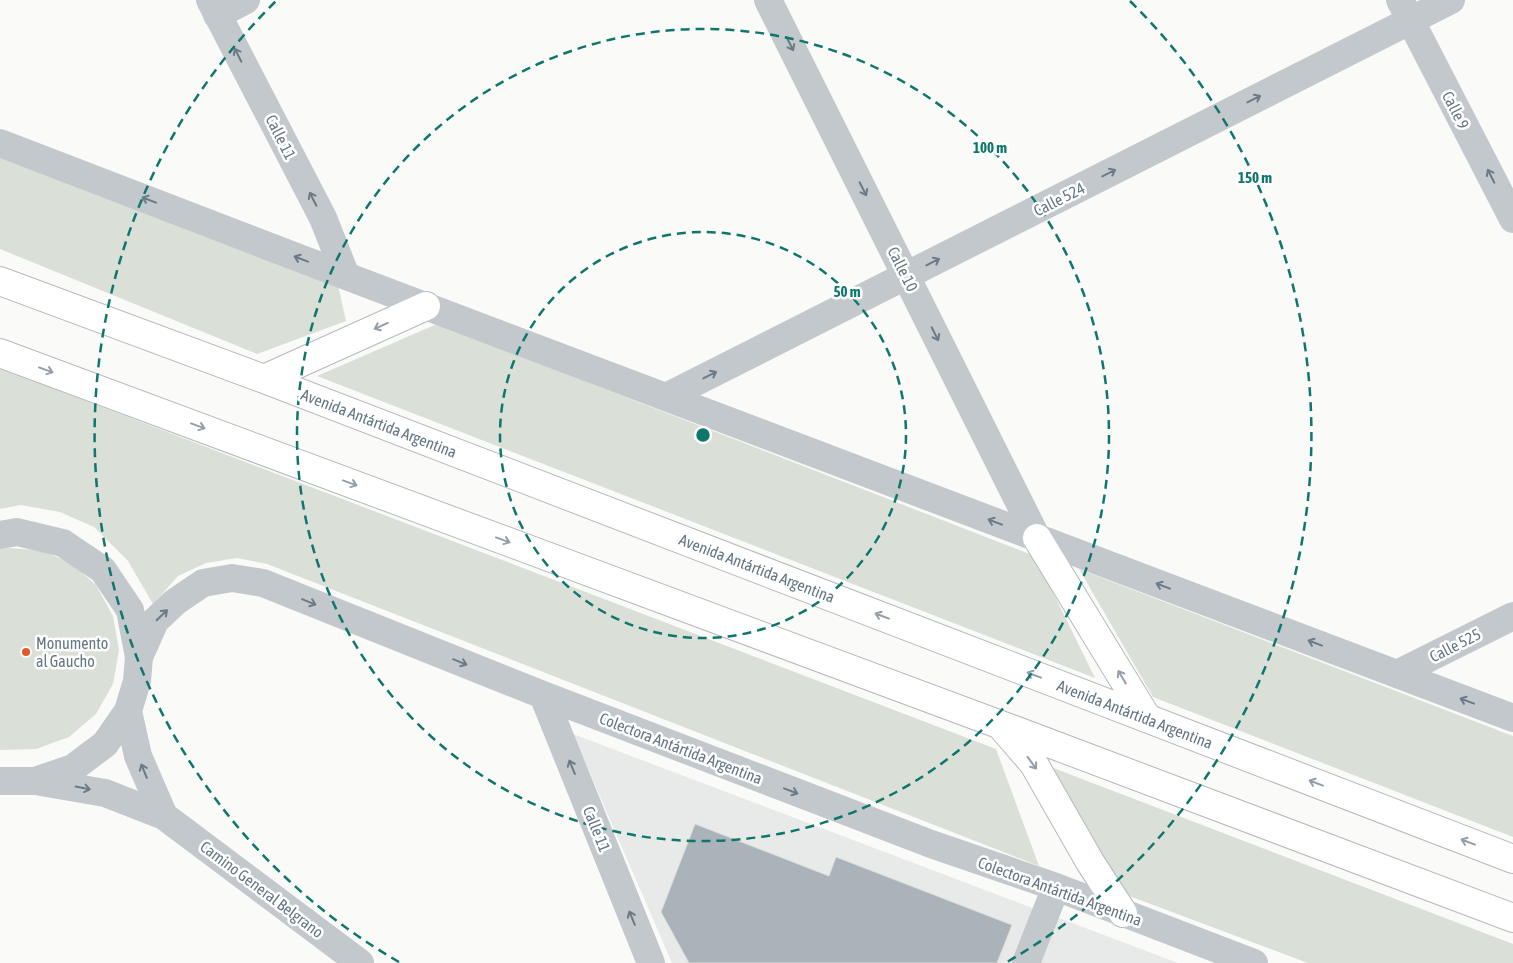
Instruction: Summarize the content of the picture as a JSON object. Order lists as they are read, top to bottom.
{
  "streets": {
    "main road": ["Avenida Antártida Argentina"],
    "street": [
      "Calle 9",
      "Calle 11",
      "Calle 524",
      "Calle 10",
      "Calle 525",
      "Colectora Antártida Argentina",
      "Camino General Belgrano"
    ]
  },
  "crossings": [
    ["Calle 9", "Calle 524"],
    ["Calle 11", "Colectora Antártida Argentina"],
    ["Calle 524", "Calle 10"]
  ],
  "one_way": [
    "Calle 9",
    "Calle 11",
    "Calle 524",
    "Calle 10",
    "Colectora Antártida Argentina"
  ],
  "places": ["Monumento al Gaucho"],
  "rings": ["100 m", "150 m", "50 m"]
}
